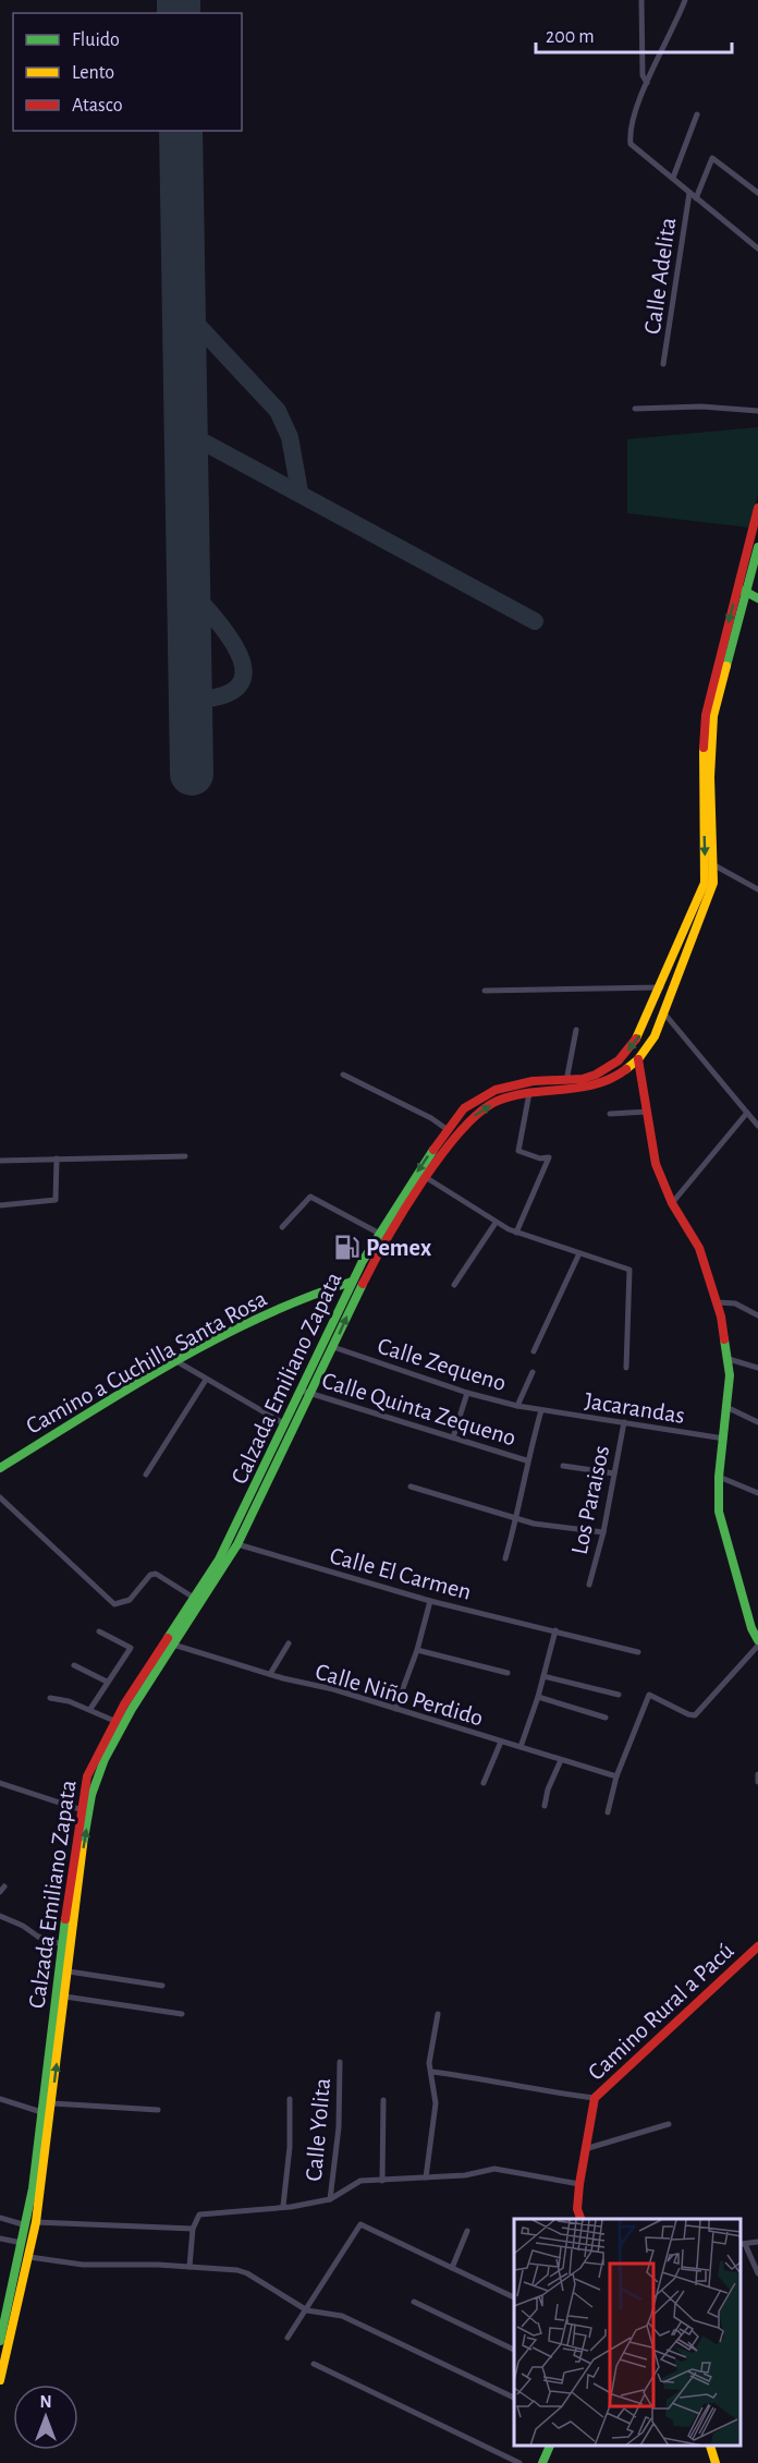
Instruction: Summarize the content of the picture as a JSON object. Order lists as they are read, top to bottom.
{
  "streets": {
    "main road": ["Camino a Cuchilla Santa Rosa", "Calzada Emiliano Zapata", "Camino Rural a Pacú"],
    "street": [
      "Calle Adelita",
      "Calle Zequeno",
      "Jacarandas",
      "Calle Quinta Zequeno",
      "Los Paraisos",
      "Calle El Carmen",
      "Calle Niño Perdido",
      "Calle Yolita"
    ]
  },
  "crossings": [
    ["Camino a Cuchilla Santa Rosa", "Calzada Emiliano Zapata"],
    ["Calle Zequeno", "Calzada Emiliano Zapata"],
    ["Calle Zequeno", "Jacarandas"],
    ["Calzada Emiliano Zapata", "Calle Quinta Zequeno"],
    ["Calzada Emiliano Zapata", "Calle El Carmen"],
    ["Calzada Emiliano Zapata", "Calle Niño Perdido"],
    ["Jacarandas", "Los Paraisos"]
  ],
  "places": {
    "fuel station": ["Pemex"]
  },
  "legend": ["Fluido", "Lento", "Atasco"],
  "scale_bar": "200 m",
  "north": "top"
}
